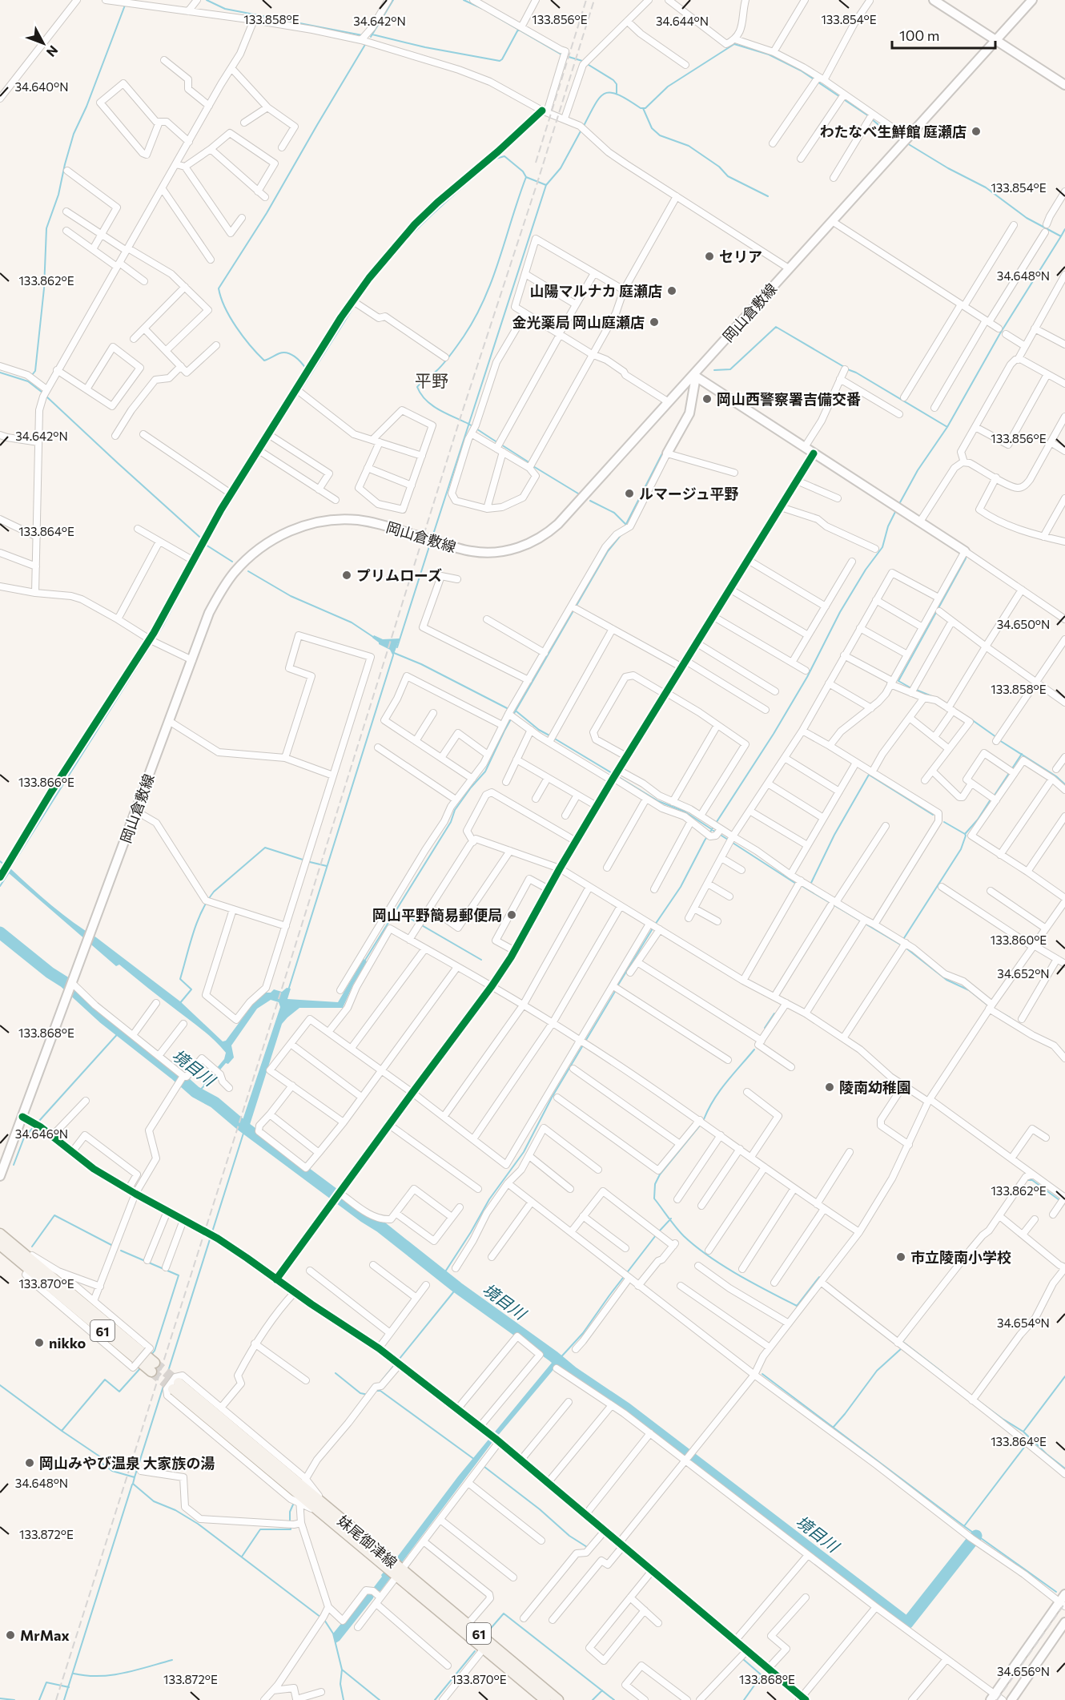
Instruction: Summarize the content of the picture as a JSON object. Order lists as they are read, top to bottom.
{
  "streets": {
    "main road": ["岡山倉敷線", "61", "妹尾御津線"]
  },
  "districts": ["平野"],
  "water": ["境目川"],
  "places": [
    "わたなべ生鮮館 庭瀬店",
    "セリア",
    "山陽マルナカ 庭瀬店",
    "金光薬局 岡山庭瀬店",
    "岡山西警察署吉備交番",
    "ルマージュ平野",
    "プリムローズ",
    "岡山平野簡易郵便局",
    "陵南幼稚園",
    "市立陵南小学校",
    "nikko",
    "岡山みやび温泉 大家族の湯",
    "MrMax"
  ],
  "scale_bar": "100 m",
  "north": "bottom right",
  "coordinates": [
    "133.858°E",
    "133.856°E",
    "133.854°E",
    "34.642°N",
    "34.644°N",
    "34.640°N",
    "34.648°N",
    "133.862°E",
    "133.864°E",
    "34.650°N",
    "133.866°E",
    "133.860°E",
    "34.652°N",
    "133.868°E",
    "34.646°N",
    "133.870°E",
    "34.654°N",
    "133.872°E",
    "34.656°N"
  ]
}
